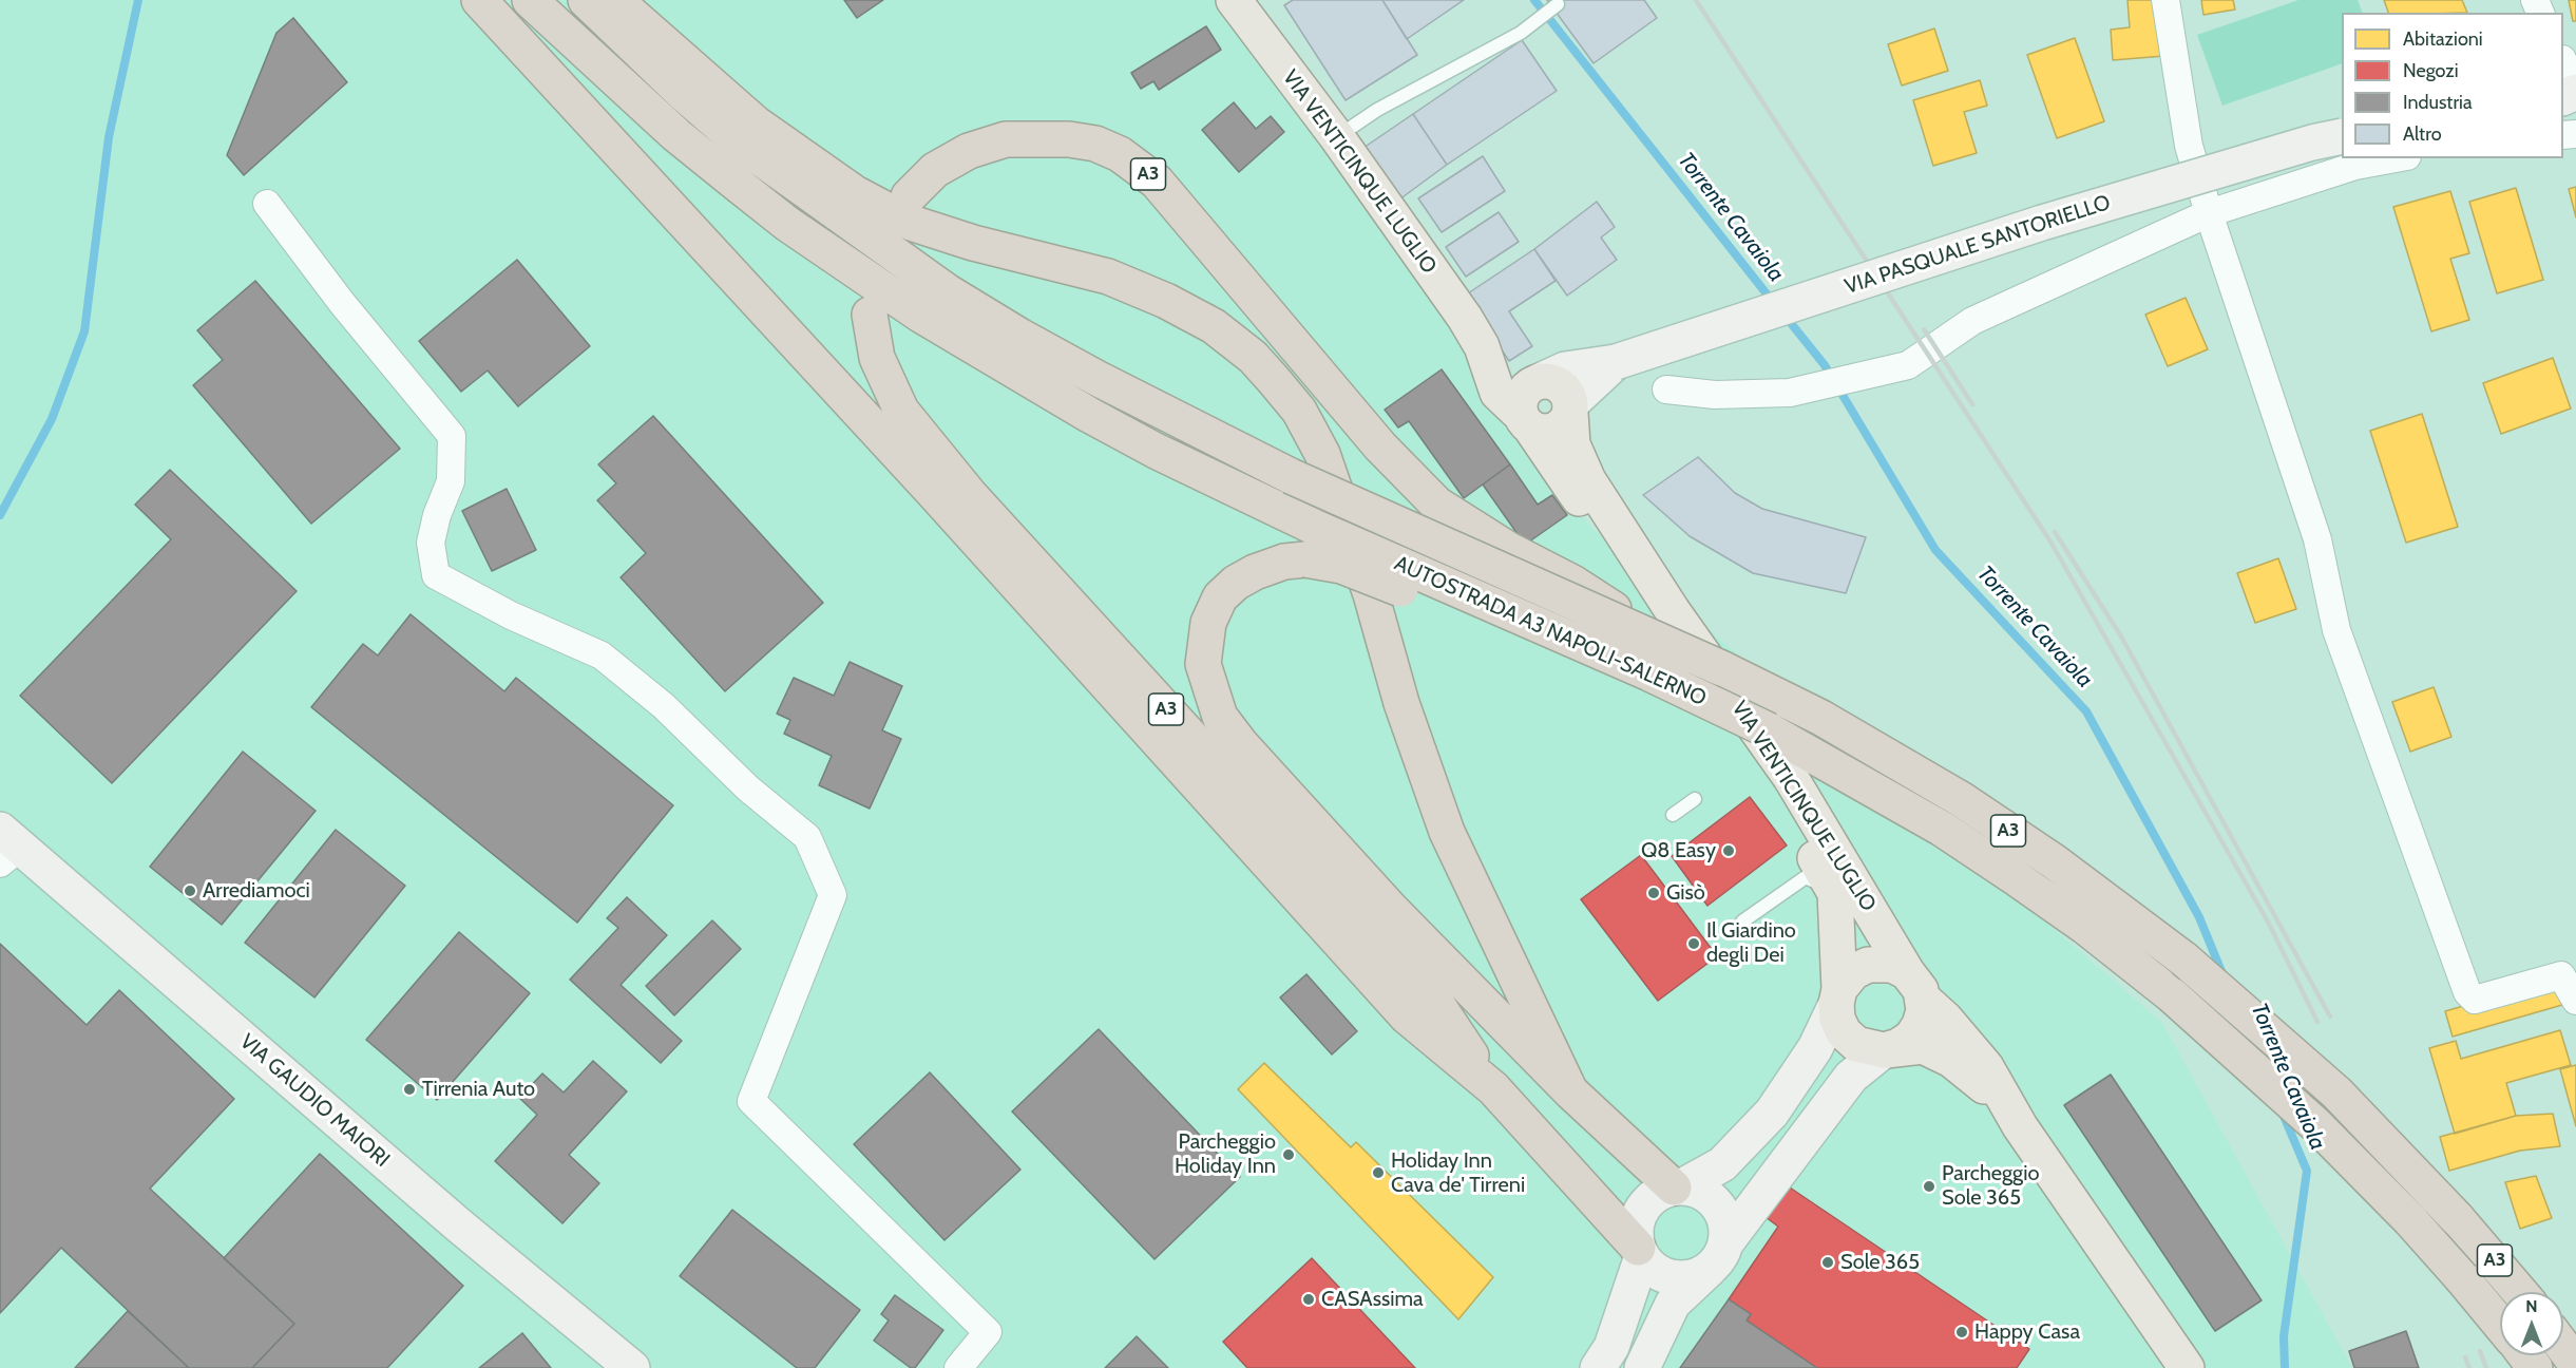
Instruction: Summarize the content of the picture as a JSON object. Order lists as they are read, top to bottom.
{
  "streets": {
    "highway": ["A3", "AUTOSTRADA A3 NAPOLI-SALERNO"],
    "main road": ["VIA VENTICINQUE LUGLIO"],
    "street": ["VIA PASQUALE SANTORIELLO", "VIA GAUDIO MAIORI"]
  },
  "crossings": [
    ["VIA VENTICINQUE LUGLIO", "VIA PASQUALE SANTORIELLO"],
    ["A3", "AUTOSTRADA A3 NAPOLI-SALERNO"]
  ],
  "water": ["Torrente Cavaiola"],
  "places": [
    "Q8 Easy",
    "Arrediamoci",
    "Gisò",
    "Il Giardino degli Dei",
    "Tirrenia Auto",
    "Parcheggio Holiday Inn",
    "Holiday Inn Cava de' Tirreni",
    "Parcheggio Sole 365",
    "Sole 365",
    "CASAssima",
    "Happy Casa"
  ],
  "legend": [
    "Abitazioni",
    "Negozi",
    "Industria",
    "Altro"
  ],
  "north": "top"
}
